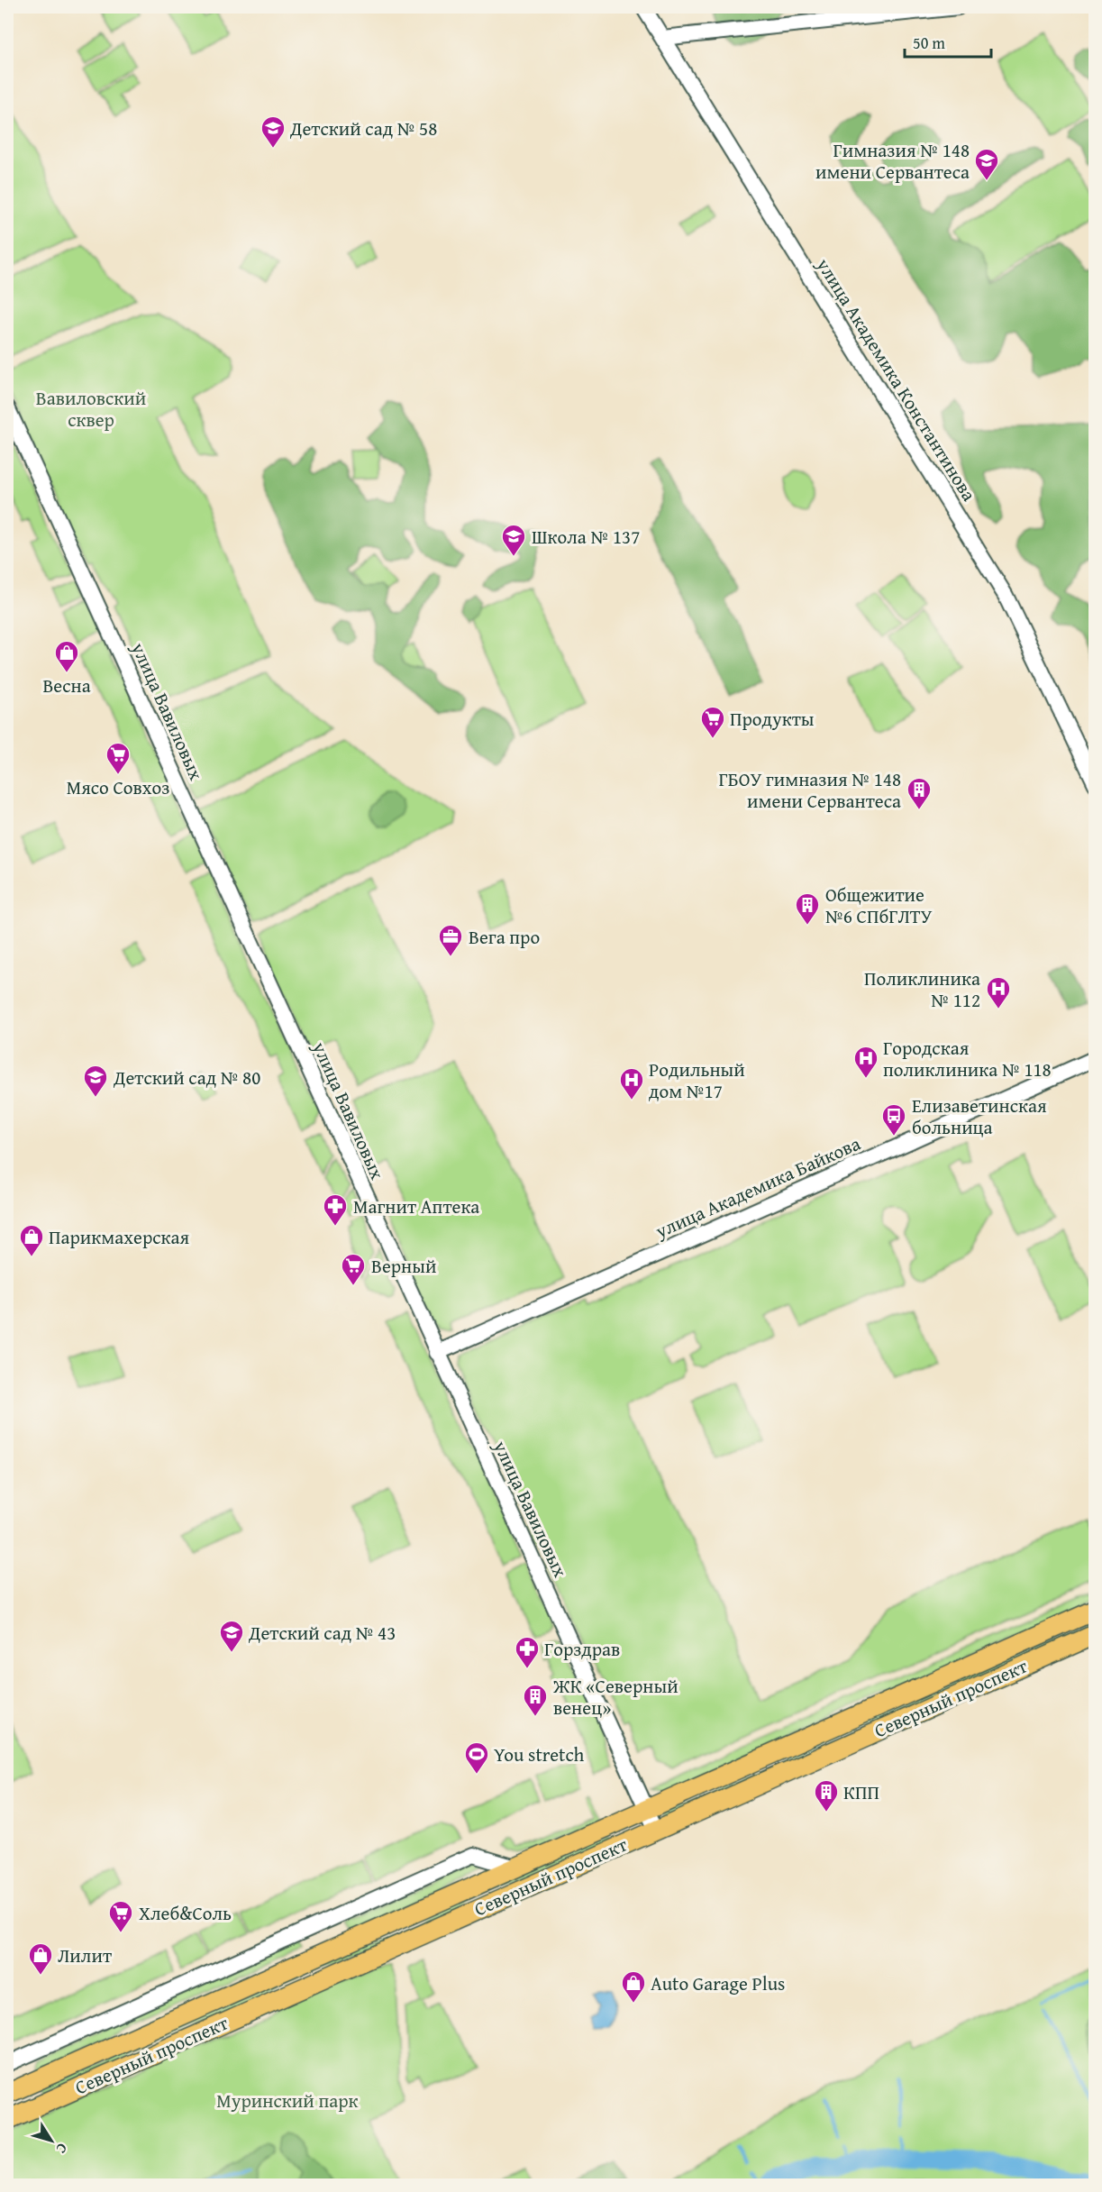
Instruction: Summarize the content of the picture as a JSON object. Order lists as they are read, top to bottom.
{
  "streets": {
    "main road": ["Северный проспект"],
    "street": ["улица Академика Константинова", "улица Вавиловых", "улица Академика Байкова"]
  },
  "crossings": [
    ["улица Вавиловых", "улица Академика Байкова"],
    ["улица Вавиловых", "Северный проспект"]
  ],
  "parks": ["Вавиловский сквер", "Муринский парк"],
  "places": {
    "school or university": [
      "Детский сад № 58",
      "Гимназия № 148 имени Сервантеса",
      "Школа № 137",
      "Детский сад № 80",
      "Детский сад № 43"
    ],
    "shop": [
      "Весна",
      "Парикмахерская",
      "Лилит",
      "Auto Garage Plus"
    ],
    "supermarket": [
      "Продукты",
      "Мясо Совхоз",
      "Верный",
      "Хлеб&Соль"
    ],
    "building": [
      "ГБОУ гимназия № 148 имени Сервантеса",
      "Общежитие №6 СПбГЛТУ",
      "ЖК «Северный венец»",
      "КПП"
    ],
    "office": ["Вега про"],
    "hospital": ["Поликлиника № 112", "Городская поликлиника № 118", "Родильный дом №17"],
    "bus stop": ["Елизаветинская больница"],
    "pharmacy": ["Магнит Аптека", "Горздрав"],
    "sports": ["You stretch"]
  },
  "scale_bar": "50 m",
  "north": "bottom right"
}
